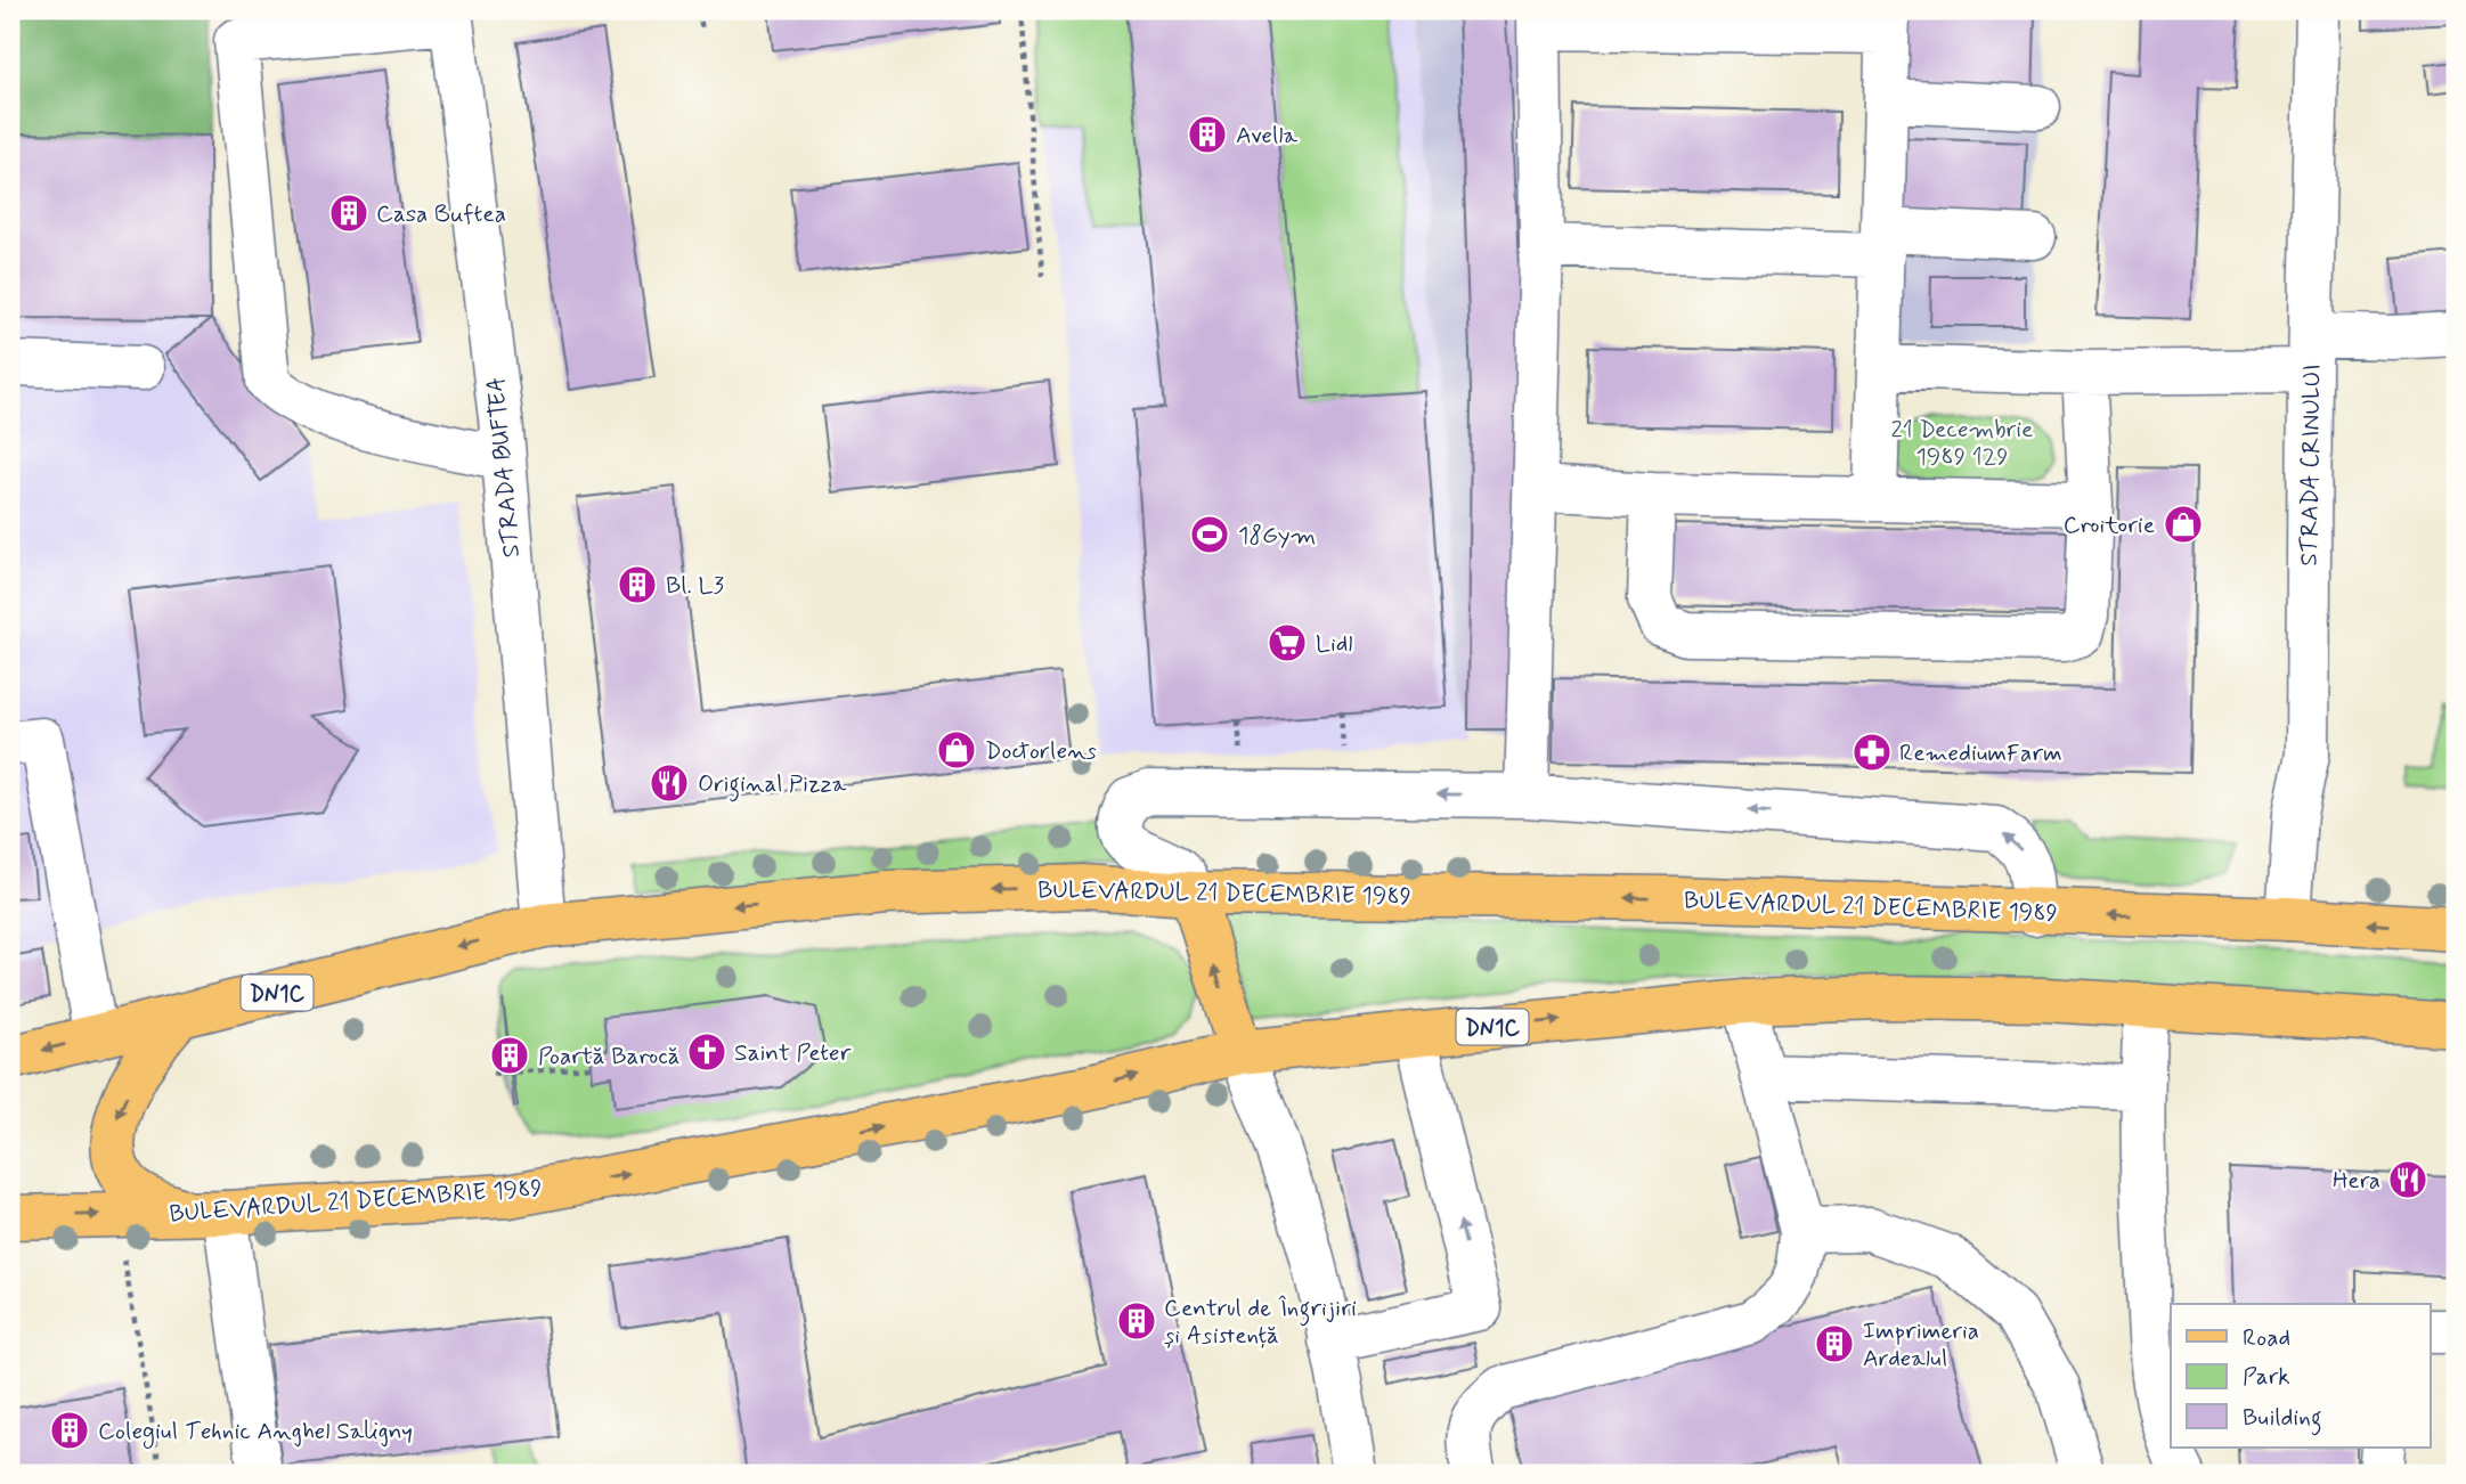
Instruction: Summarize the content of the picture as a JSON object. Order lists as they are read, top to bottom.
{
  "streets": {
    "main road": ["BULEVARDUL 21 DECEMBRIE 1989", "DN1C"],
    "street": ["STRADA CRINULUI", "STRADA BUFTEA"]
  },
  "crossings": [
    ["STRADA CRINULUI", "BULEVARDUL 21 DECEMBRIE 1989"],
    ["STRADA BUFTEA", "BULEVARDUL 21 DECEMBRIE 1989"]
  ],
  "parks": ["21 Decembrie 1989 129"],
  "places": {
    "building": [
      "Avella",
      "Casa Buftea",
      "Bl. L3",
      "Poartă Barocă",
      "Centrul de Îngrijiri și Asistență",
      "Imprimeria Ardealul",
      "Colegiul Tehnic Anghel Saligny"
    ],
    "shop": ["Croitorie", "Doctorlens"],
    "sports": ["18Gym"],
    "supermarket": ["Lidl"],
    "pharmacy": ["RemediumFarm"],
    "restaurant": ["Original Pizza", "Hera"],
    "church": ["Saint Peter"]
  },
  "legend": ["Road", "Park", "Building"]
}
